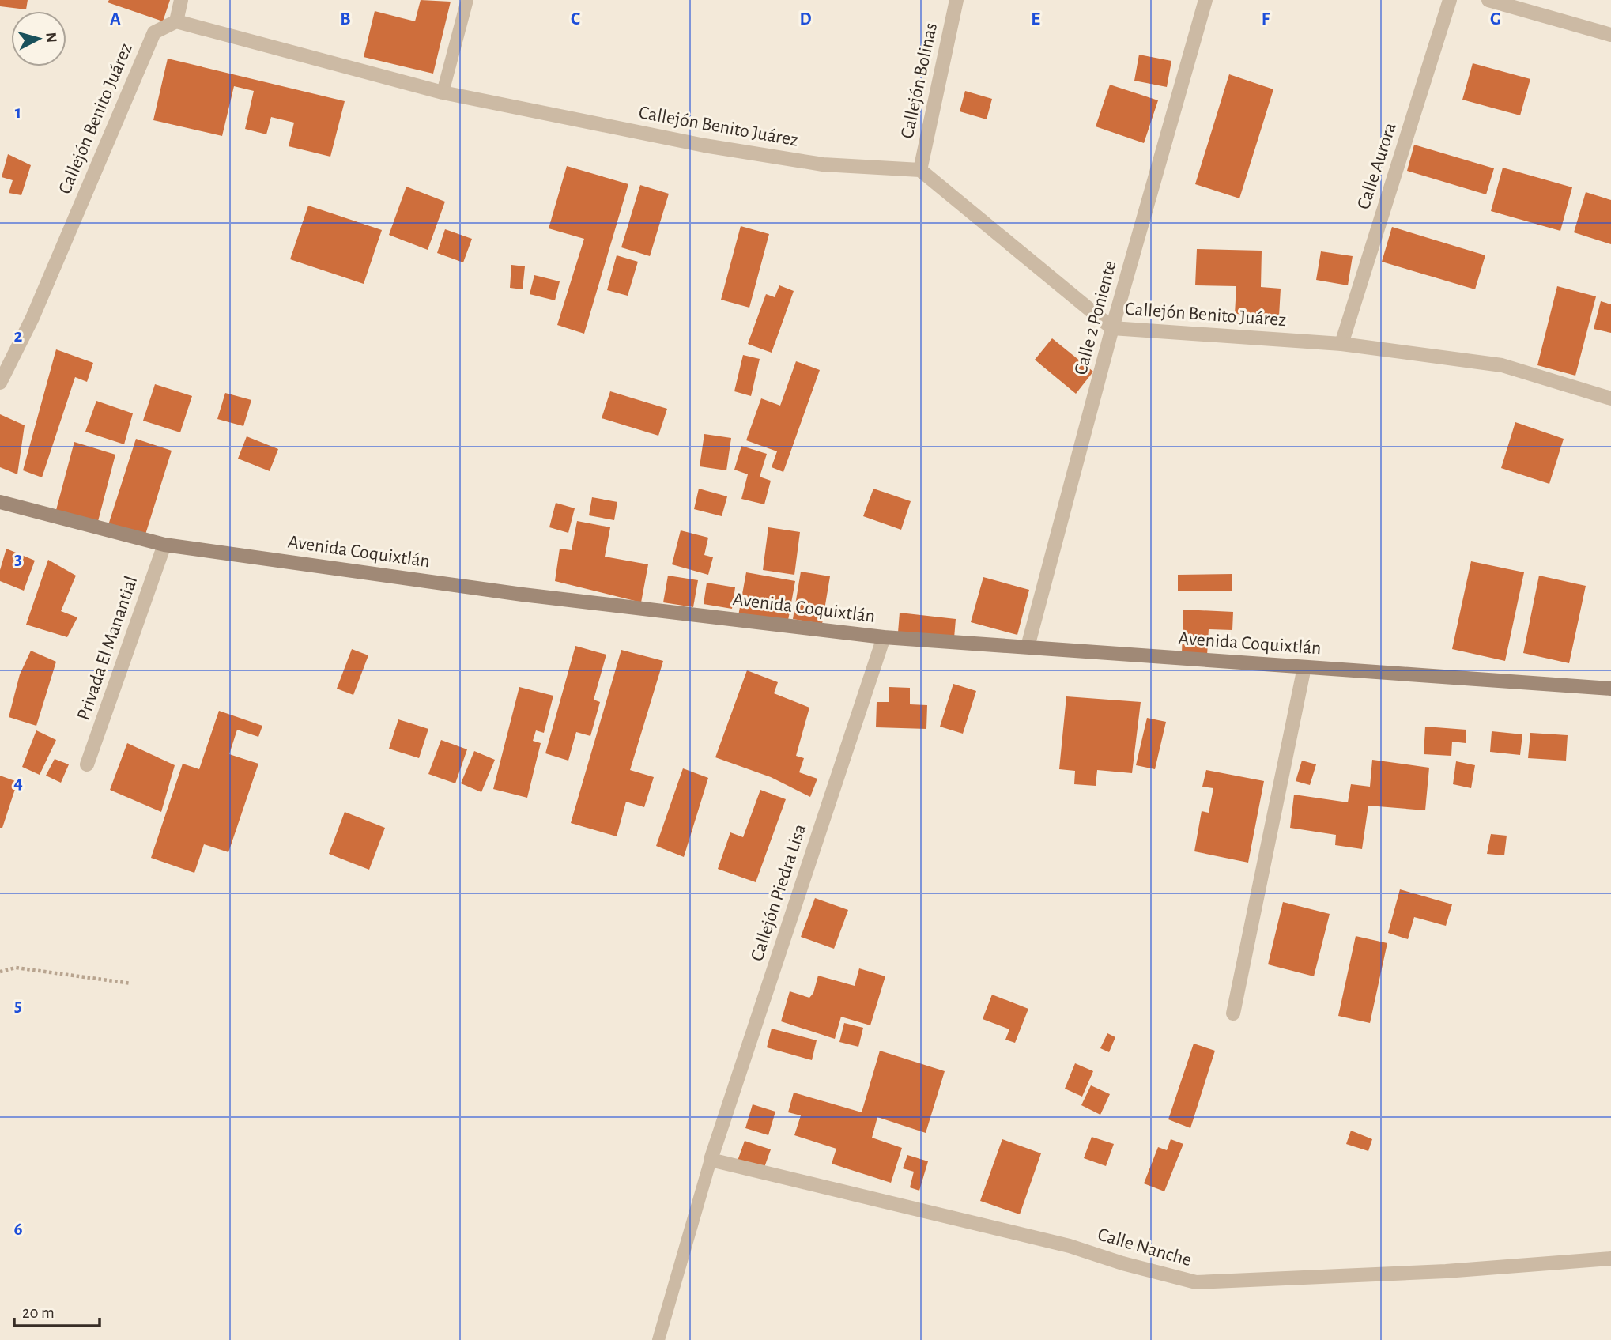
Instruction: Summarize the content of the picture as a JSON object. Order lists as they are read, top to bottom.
{
  "streets": {
    "street": [
      "Callejón Bolinas",
      "Callejón Benito Juárez",
      "Calle Aurora",
      "Calle 2 Poniente",
      "Avenida Coquixtlán",
      "Privada El Manantial",
      "Callejón Piedra Lisa",
      "Calle Nanche"
    ]
  },
  "crossings": [
    ["Callejón Bolinas", "Callejón Benito Juárez"],
    ["Callejón Benito Juárez", "Calle Aurora"],
    ["Callejón Benito Juárez", "Calle 2 Poniente"],
    ["Calle 2 Poniente", "Avenida Coquixtlán"],
    ["Avenida Coquixtlán", "Privada El Manantial"],
    ["Avenida Coquixtlán", "Callejón Piedra Lisa"],
    ["Callejón Piedra Lisa", "Calle Nanche"]
  ],
  "scale_bar": "20 m",
  "north": "right",
  "grid": {
    "columns": [
      "A",
      "B",
      "C",
      "D",
      "E",
      "F",
      "G"
    ],
    "rows": [
      "1",
      "2",
      "3",
      "4",
      "5",
      "6"
    ]
  }
}
